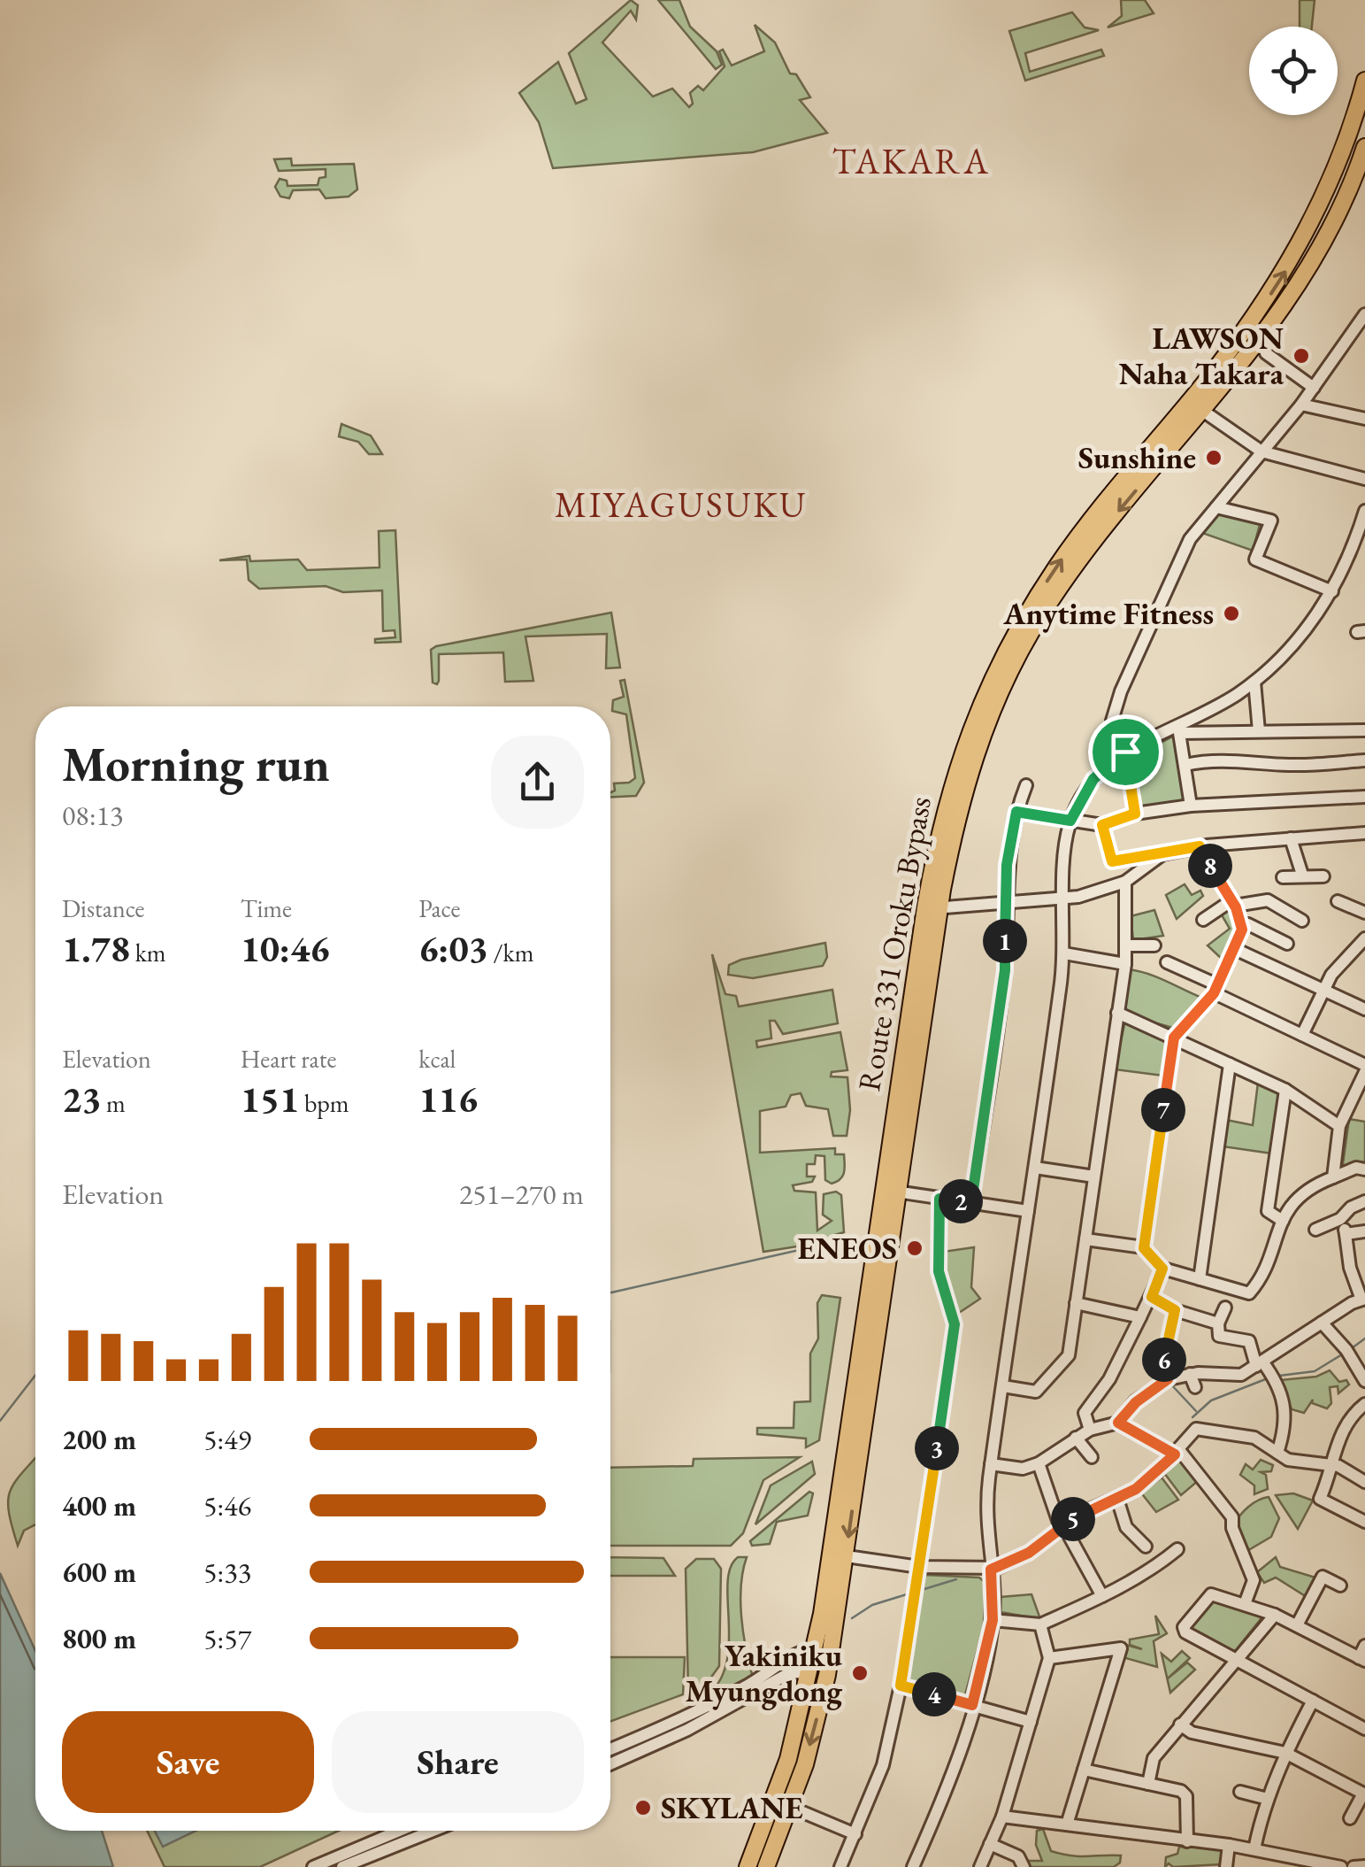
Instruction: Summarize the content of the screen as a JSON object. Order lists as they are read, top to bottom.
{
  "streets": {
    "highway": ["Route 331 Oroku Bypass"]
  },
  "districts": ["TAKARA", "MIYAGUSUKU"],
  "places": [
    "LAWSON Naha Takara",
    "Sunshine",
    "Anytime Fitness",
    "ENEOS",
    "Yakiniku Myungdong",
    "SKYLANE"
  ],
  "page": {
    "heading": ["Morning run", "08:13"],
    "pins": [
      "8",
      "1",
      "7",
      "2",
      "6",
      "3",
      "5",
      "4"
    ],
    "stats": [
      ["Distance", "1.78 km"],
      ["Time", "10:46"],
      ["Pace", "6:03 /km"],
      ["Elevation", "23 m"],
      ["Heart rate", "151 bpm"],
      ["kcal", "116"]
    ],
    "chart": ["Elevation", "251–270 m"],
    "list": [
      {
        "name": "200 m",
        "note": "5:49"
      },
      {
        "name": "400 m",
        "note": "5:46"
      },
      {
        "name": "600 m",
        "note": "5:33"
      },
      {
        "name": "800 m",
        "note": "5:57"
      }
    ],
    "buttons": ["Save", "Share"]
  }
}
